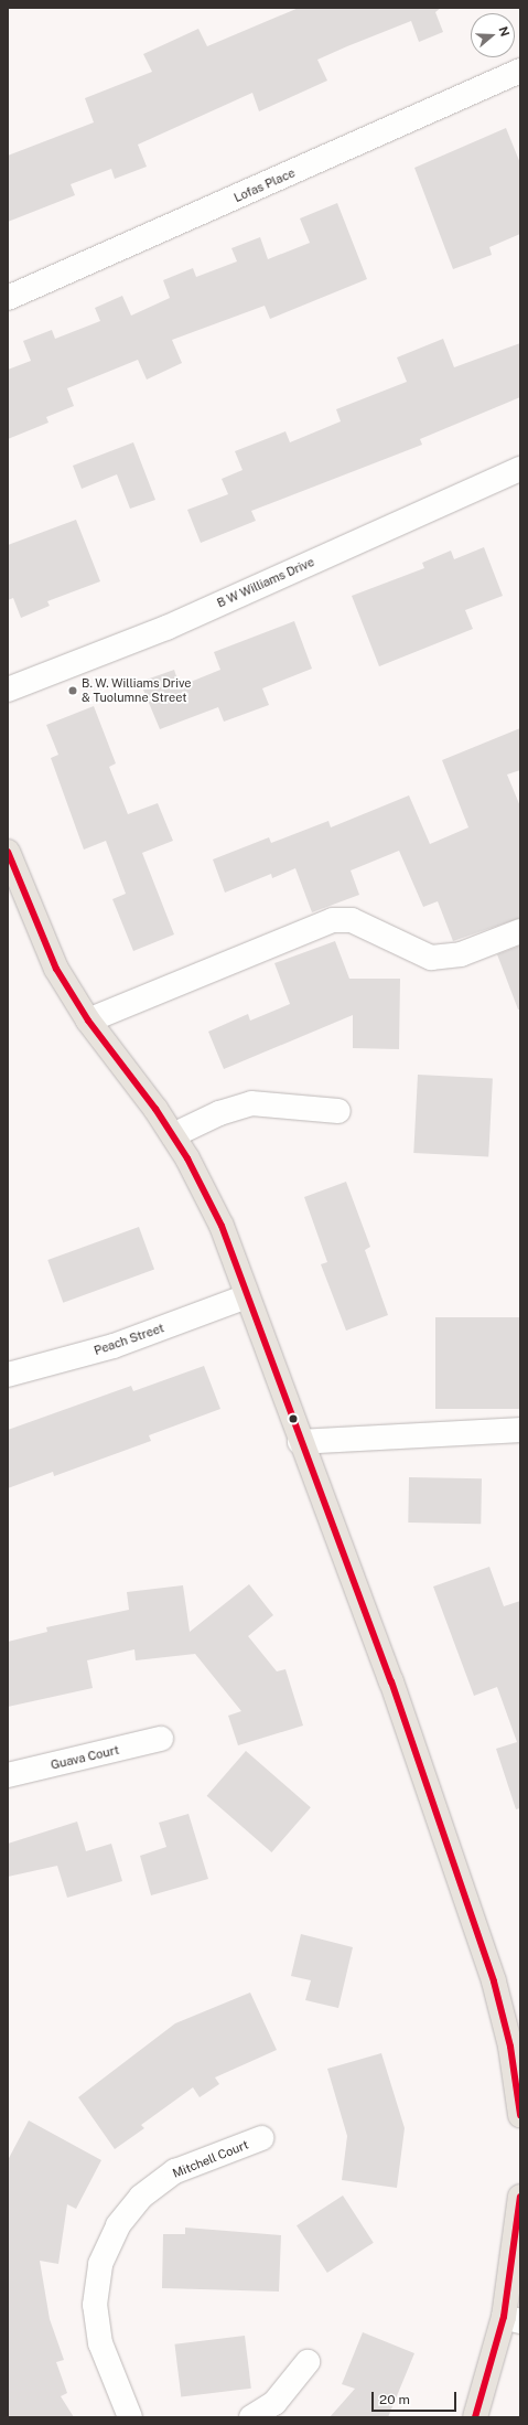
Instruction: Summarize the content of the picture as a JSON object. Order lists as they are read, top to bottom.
{
  "streets": {
    "street": [
      "Lofas Place",
      "B W Williams Drive",
      "Peach Street",
      "Guava Court",
      "Mitchell Court"
    ]
  },
  "places": ["B. W. Williams Drive & Tuolumne Street"],
  "scale_bar": "20 m",
  "north": "right"
}
